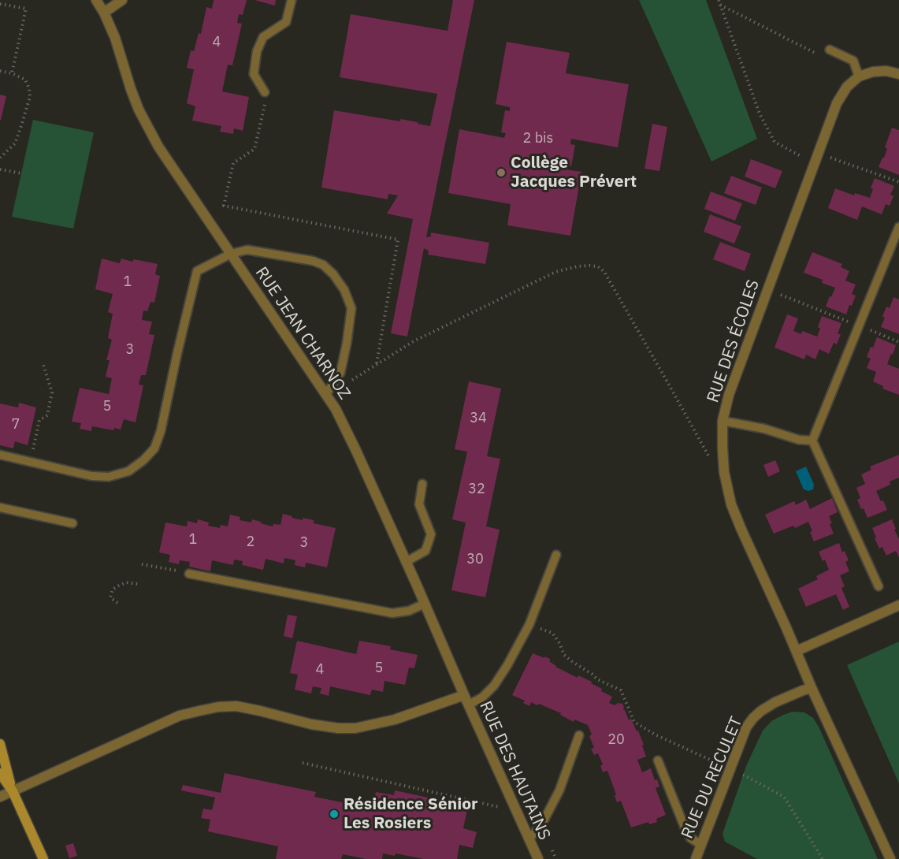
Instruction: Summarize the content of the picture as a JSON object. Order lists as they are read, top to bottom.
{
  "streets": {
    "street": [
      "RUE JEAN CHARNOZ",
      "RUE DES ÉCOLES",
      "RUE DES HAUTAINS",
      "RUE DU RECULET"
    ]
  },
  "crossings": [
    ["RUE JEAN CHARNOZ", "RUE DES HAUTAINS"],
    ["RUE DES ÉCOLES", "RUE DU RECULET"]
  ],
  "places": ["Collège Jacques Prévert", "Résidence Sénior Les Rosiers"],
  "house_numbers": [
    "4",
    "2 bis",
    "1",
    "3",
    "5",
    "34",
    "7",
    "32",
    "1",
    "2",
    "3",
    "30",
    "5",
    "4",
    "20"
  ]
}
